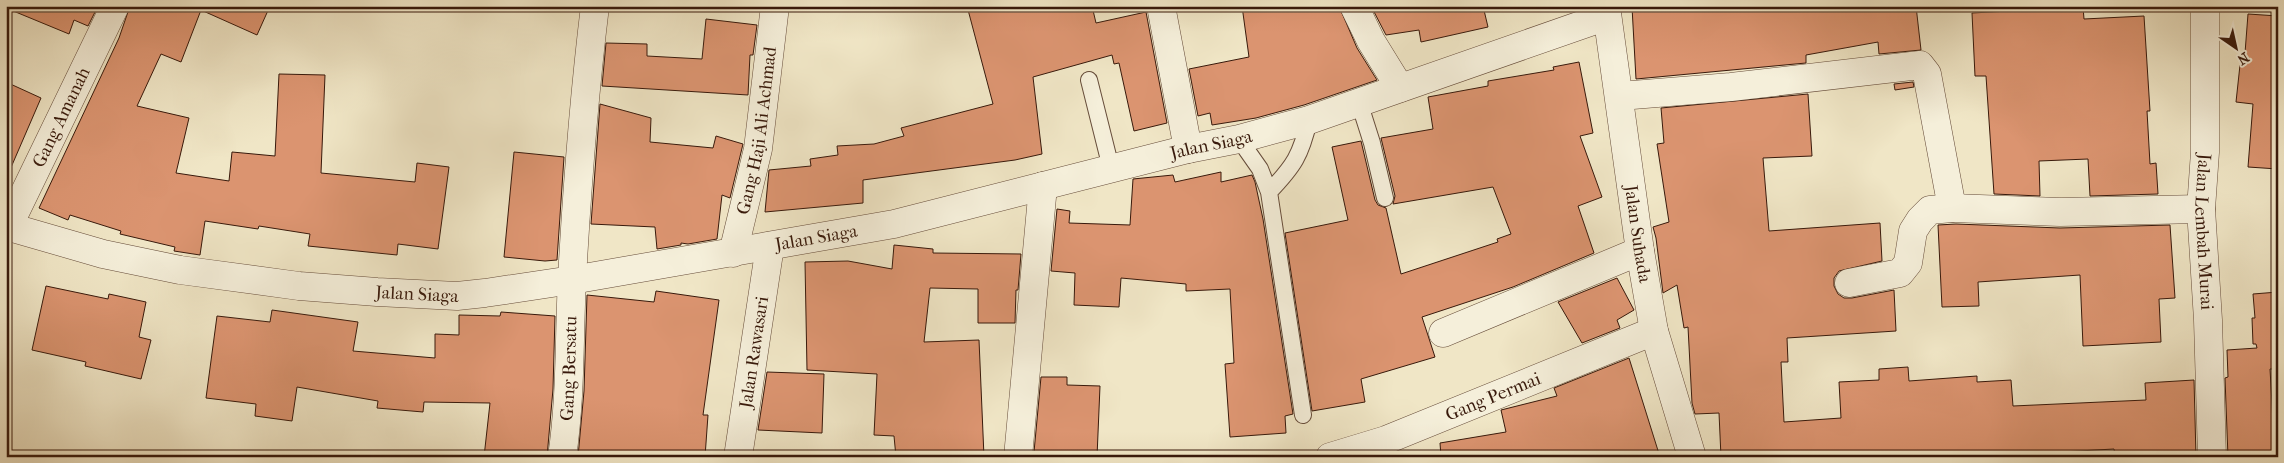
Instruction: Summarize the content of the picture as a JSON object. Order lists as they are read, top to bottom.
{
  "streets": {
    "street": [
      "Gang Amanah",
      "Gang Haji Ali Achmad",
      "Jalan Siaga",
      "Jalan Lembah Murai",
      "Jalan Suhada",
      "Jalan Rawasari",
      "Gang Bersatu",
      "Gang Permai"
    ]
  },
  "crossings": [
    ["Gang Amanah", "Jalan Siaga"],
    ["Gang Haji Ali Achmad", "Jalan Siaga"],
    ["Jalan Siaga", "Jalan Suhada"],
    ["Jalan Siaga", "Jalan Rawasari"],
    ["Jalan Siaga", "Gang Bersatu"],
    ["Jalan Suhada", "Gang Permai"]
  ],
  "north": "bottom right"
}
